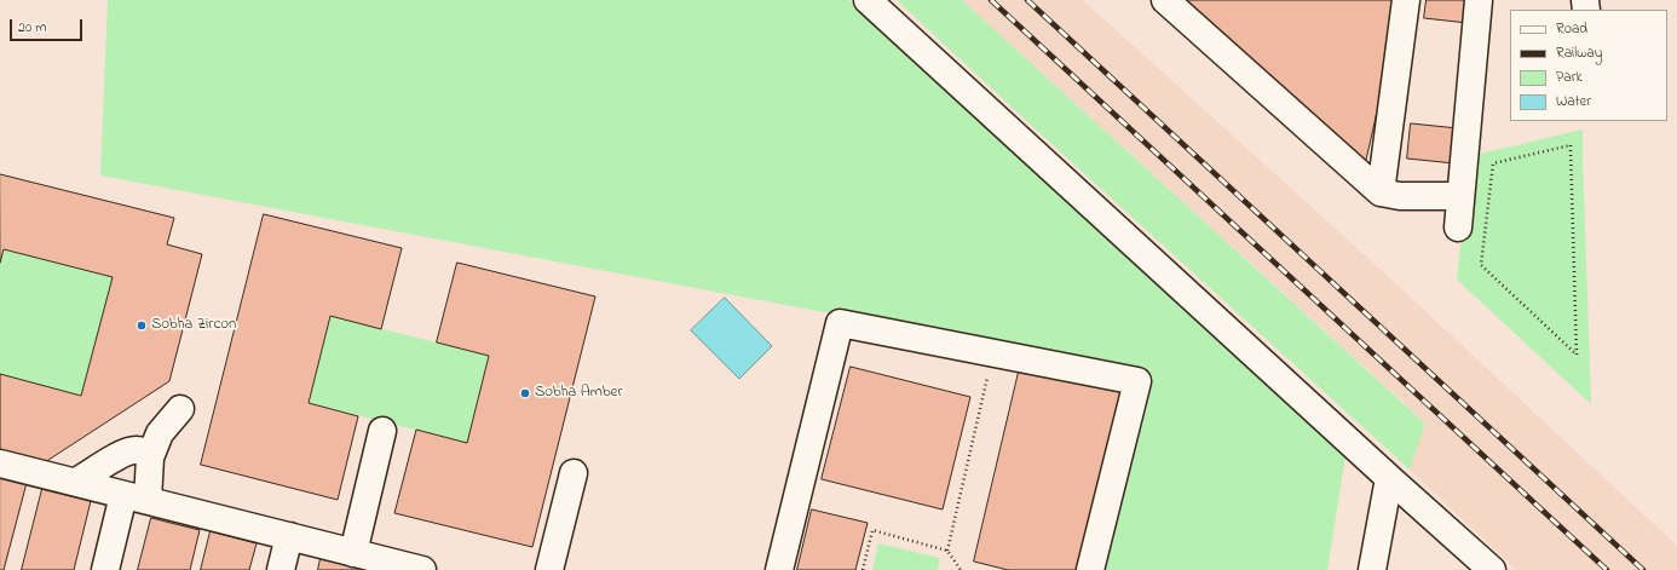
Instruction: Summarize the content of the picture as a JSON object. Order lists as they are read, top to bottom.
{
  "places": ["Sobha Zircon", "Sobha Amber"],
  "legend": [
    "Road",
    "Railway",
    "Park",
    "Water"
  ],
  "scale_bar": "20 m"
}
